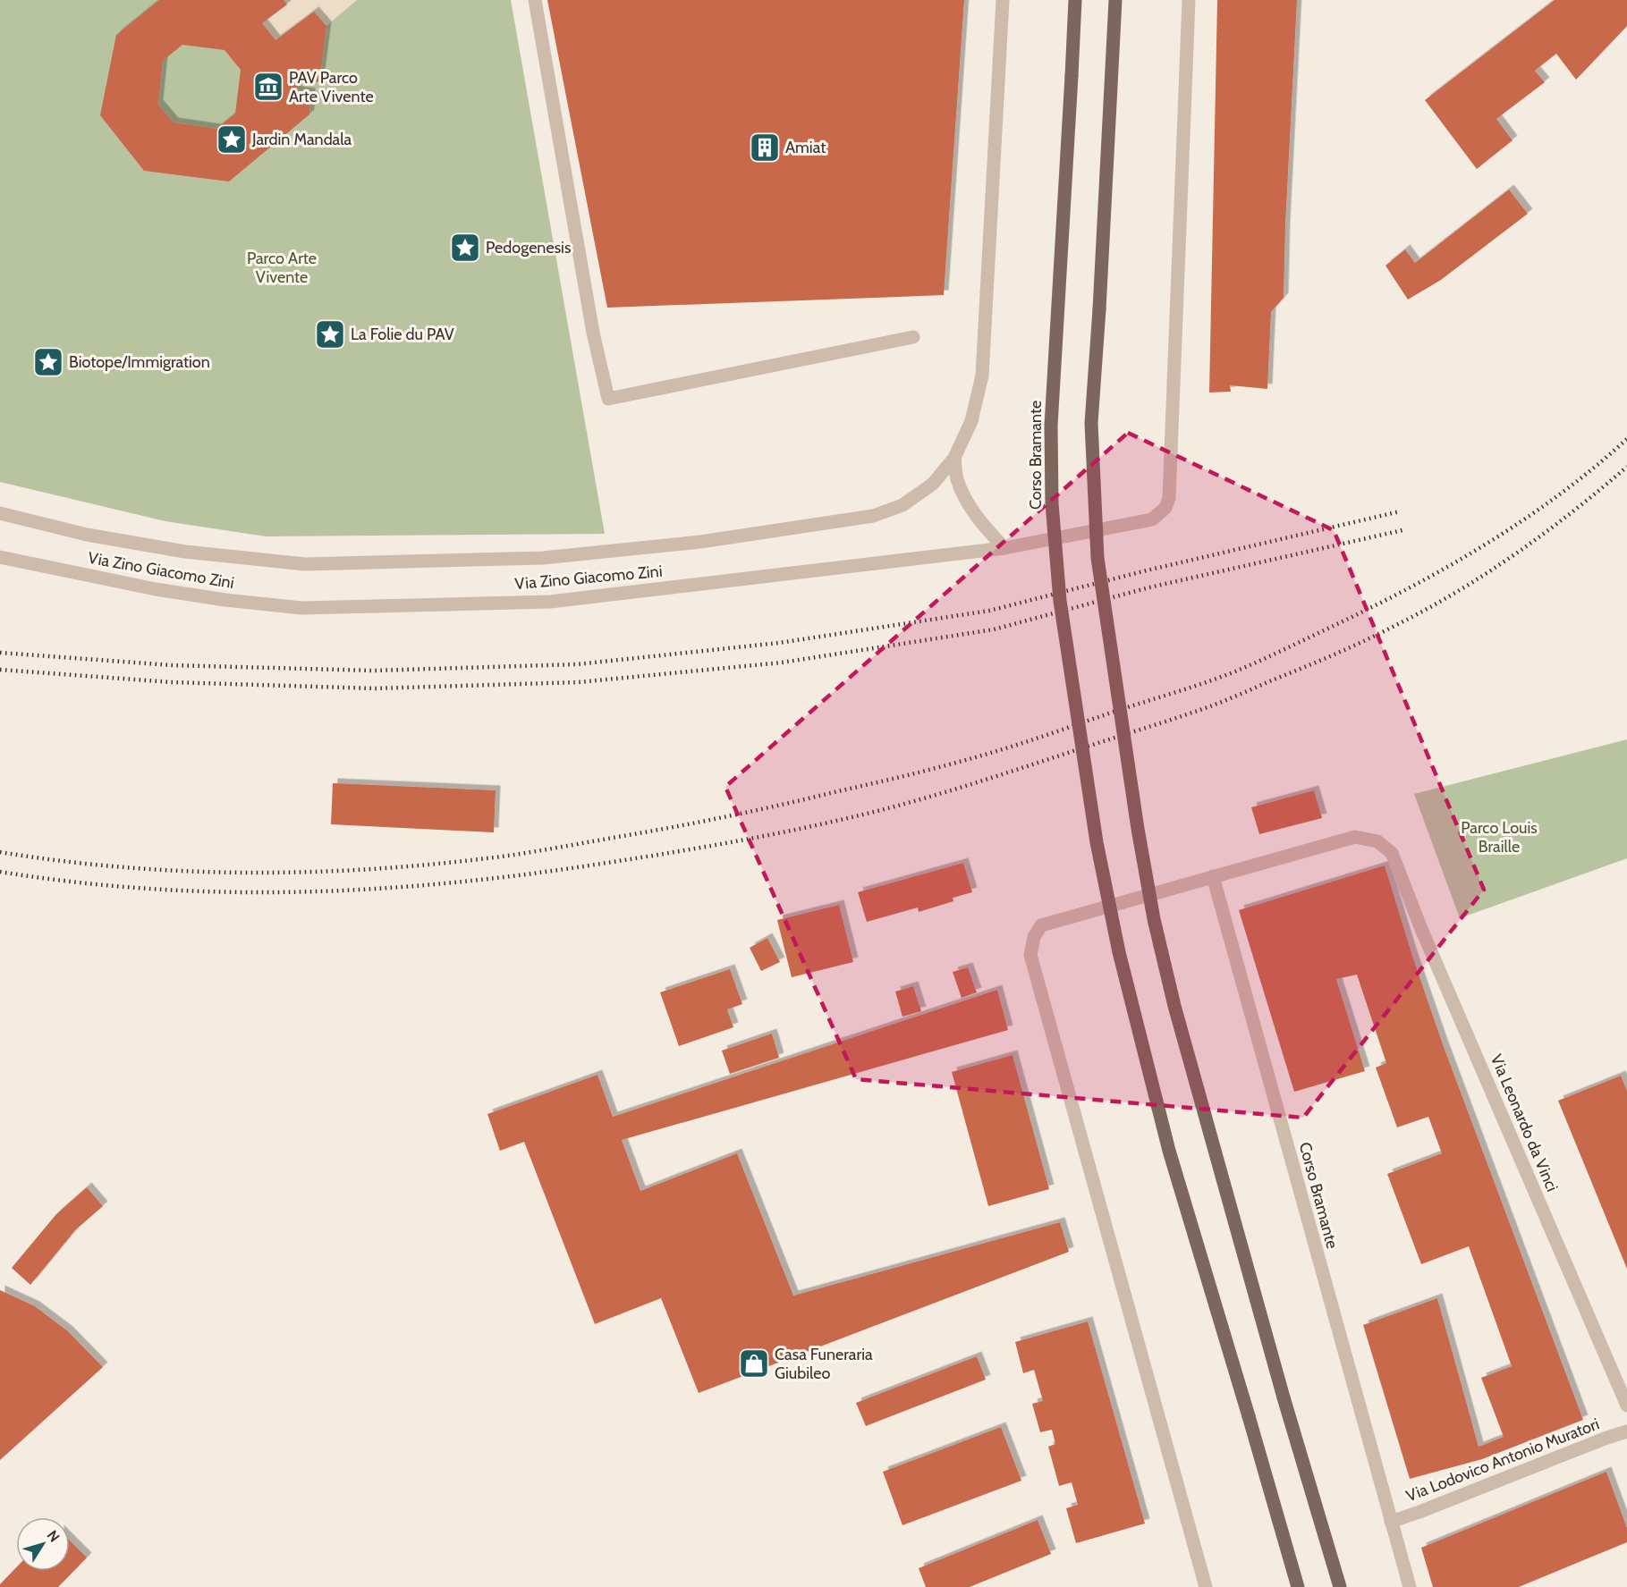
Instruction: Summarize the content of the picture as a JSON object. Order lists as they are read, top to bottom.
{
  "streets": {
    "main road": ["Corso Bramante"],
    "street": ["Via Zino Giacomo Zini", "Via Leonardo da Vinci", "Via Lodovico Antonio Muratori"]
  },
  "crossings": [
    ["Corso Bramante", "Via Leonardo da Vinci"],
    ["Corso Bramante", "Via Lodovico Antonio Muratori"]
  ],
  "parks": ["Parco Arte Vivente", "Parco Louis Braille"],
  "places": {
    "museum": ["PAV Parco Arte Vivente"],
    "place": [
      "Jardin Mandala",
      "Pedogenesis",
      "La Folie du PAV",
      "Biotope/Immigration"
    ],
    "building": ["Amiat"],
    "shop": ["Casa Funeraria Giubileo"]
  },
  "north": "top right"
}
